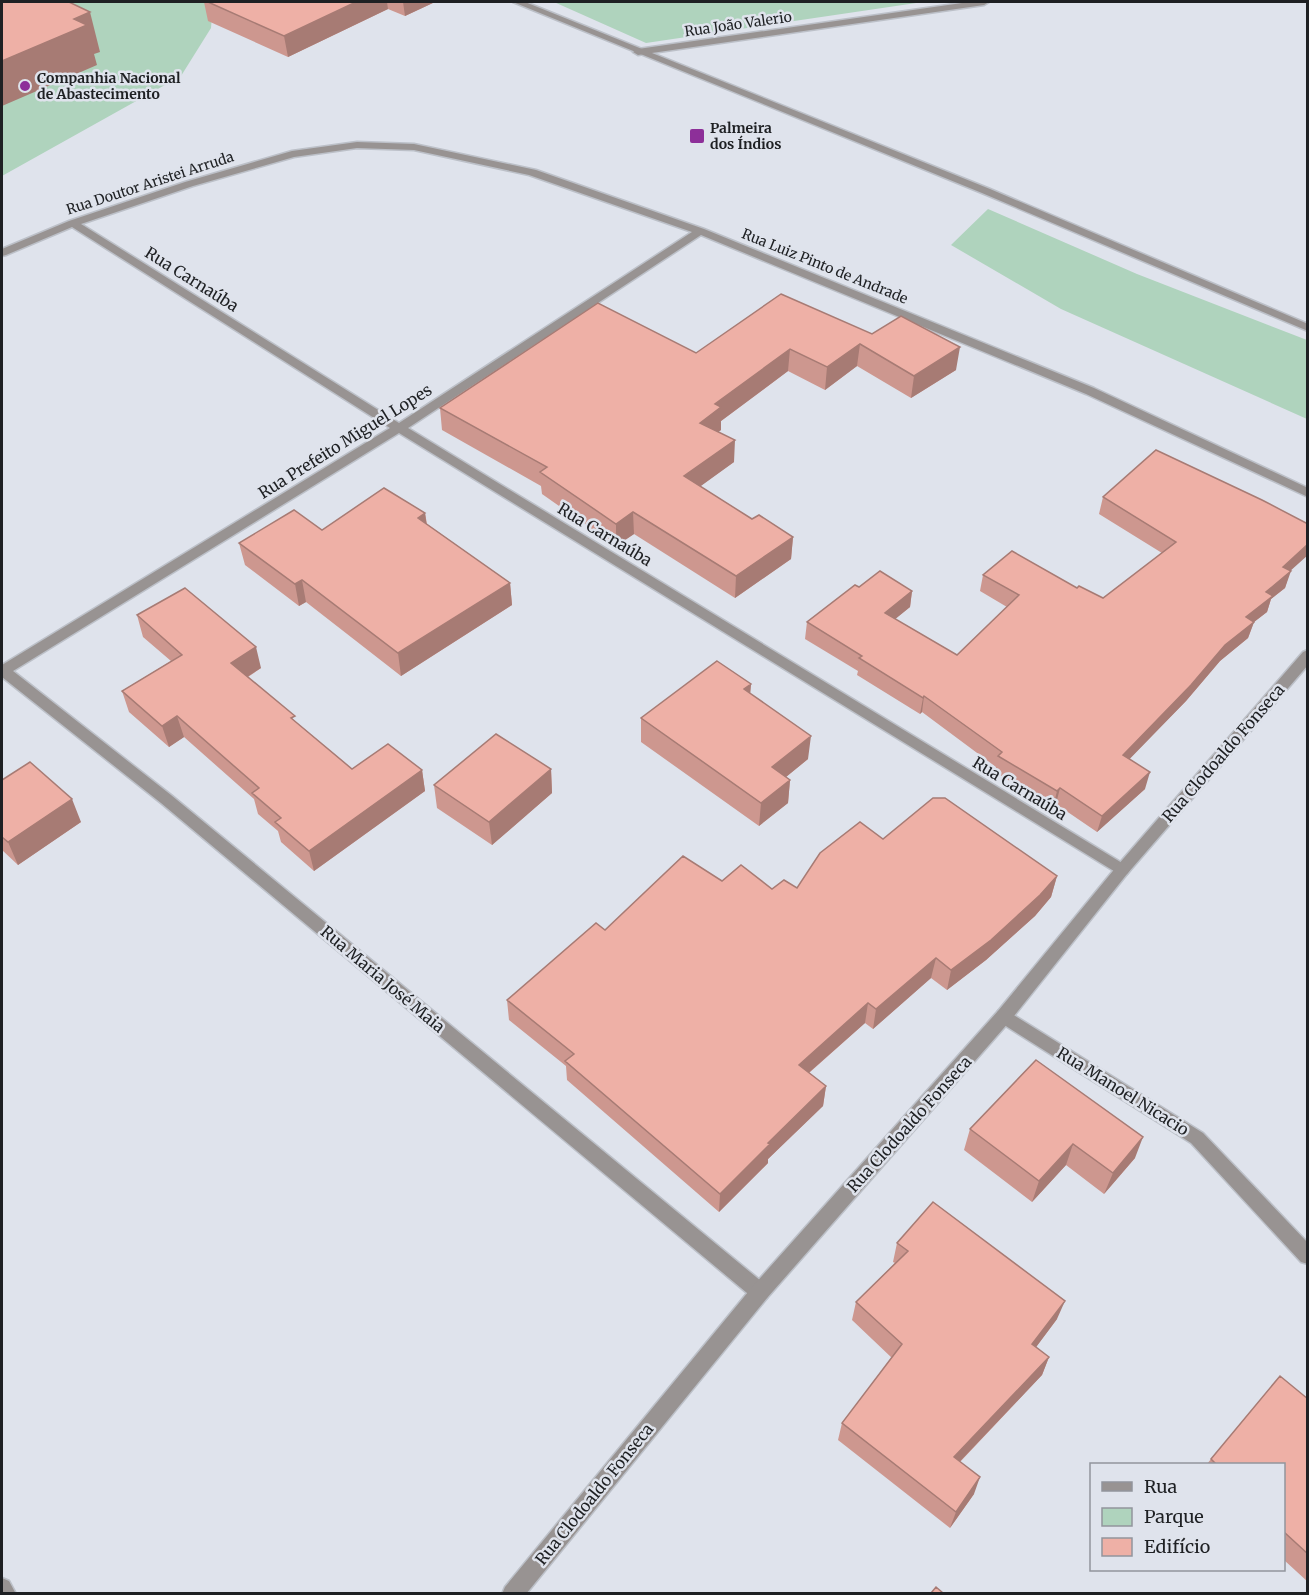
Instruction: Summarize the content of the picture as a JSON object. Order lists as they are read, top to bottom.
{
  "streets": {
    "street": [
      "Rua João Valerio",
      "Rua Doutor Aristei Arruda",
      "Rua Luiz Pinto de Andrade",
      "Rua Carnaúba",
      "Rua Prefeito Miguel Lopes",
      "Rua Clodoaldo Fonseca",
      "Rua Maria José Maia",
      "Rua Manoel Nicacio"
    ]
  },
  "crossings": [
    ["Rua Doutor Aristei Arruda", "Rua Luiz Pinto de Andrade"],
    ["Rua Doutor Aristei Arruda", "Rua Carnaúba"],
    ["Rua Luiz Pinto de Andrade", "Rua Prefeito Miguel Lopes"],
    ["Rua Carnaúba", "Rua Prefeito Miguel Lopes"],
    ["Rua Carnaúba", "Rua Clodoaldo Fonseca"],
    ["Rua Prefeito Miguel Lopes", "Rua Maria José Maia"],
    ["Rua Clodoaldo Fonseca", "Rua Maria José Maia"],
    ["Rua Clodoaldo Fonseca", "Rua Manoel Nicacio"]
  ],
  "places": {
    "other": ["Companhia Nacional de Abastecimento"],
    "transit": ["Palmeira dos Índios"]
  },
  "legend": ["Rua", "Parque", "Edifício"]
}
